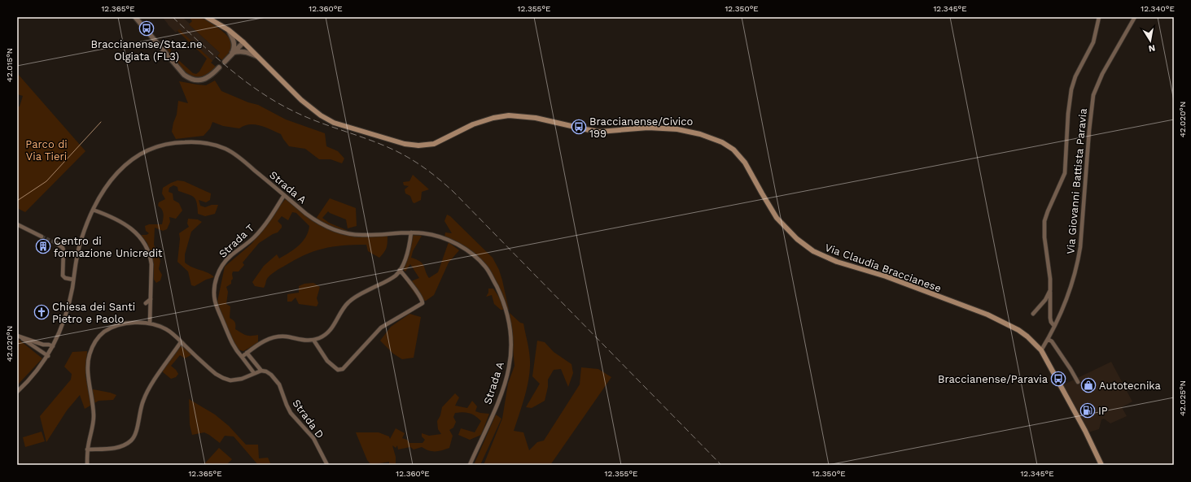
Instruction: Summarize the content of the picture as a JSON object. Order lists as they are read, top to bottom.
{
  "streets": {
    "main road": ["Via Claudia Braccianese"],
    "street": [
      "Via Giovanni Battista Paravia",
      "Strada A",
      "Strada T",
      "Strada D"
    ]
  },
  "crossings": [
    ["Via Giovanni Battista Paravia", "Via Claudia Braccianese"],
    ["Strada A", "Strada T"]
  ],
  "parks": ["Parco di Via Tieri"],
  "places": {
    "bus stop": ["Braccianense/Staz.ne Olgiata (FL3)", "Braccianense/Civico 199", "Braccianense/Paravia"],
    "building": ["Centro di formazione Unicredit"],
    "church": ["Chiesa dei Santi Pietro e Paolo"],
    "shop": ["Autotecnika"],
    "fuel station": ["IP"]
  },
  "north": "bottom",
  "coordinates": [
    "12.365°E",
    "12.360°E",
    "12.355°E",
    "12.350°E",
    "12.345°E",
    "12.340°E",
    "42.015°N",
    "42.020°N",
    "42.025°N"
  ]
}
